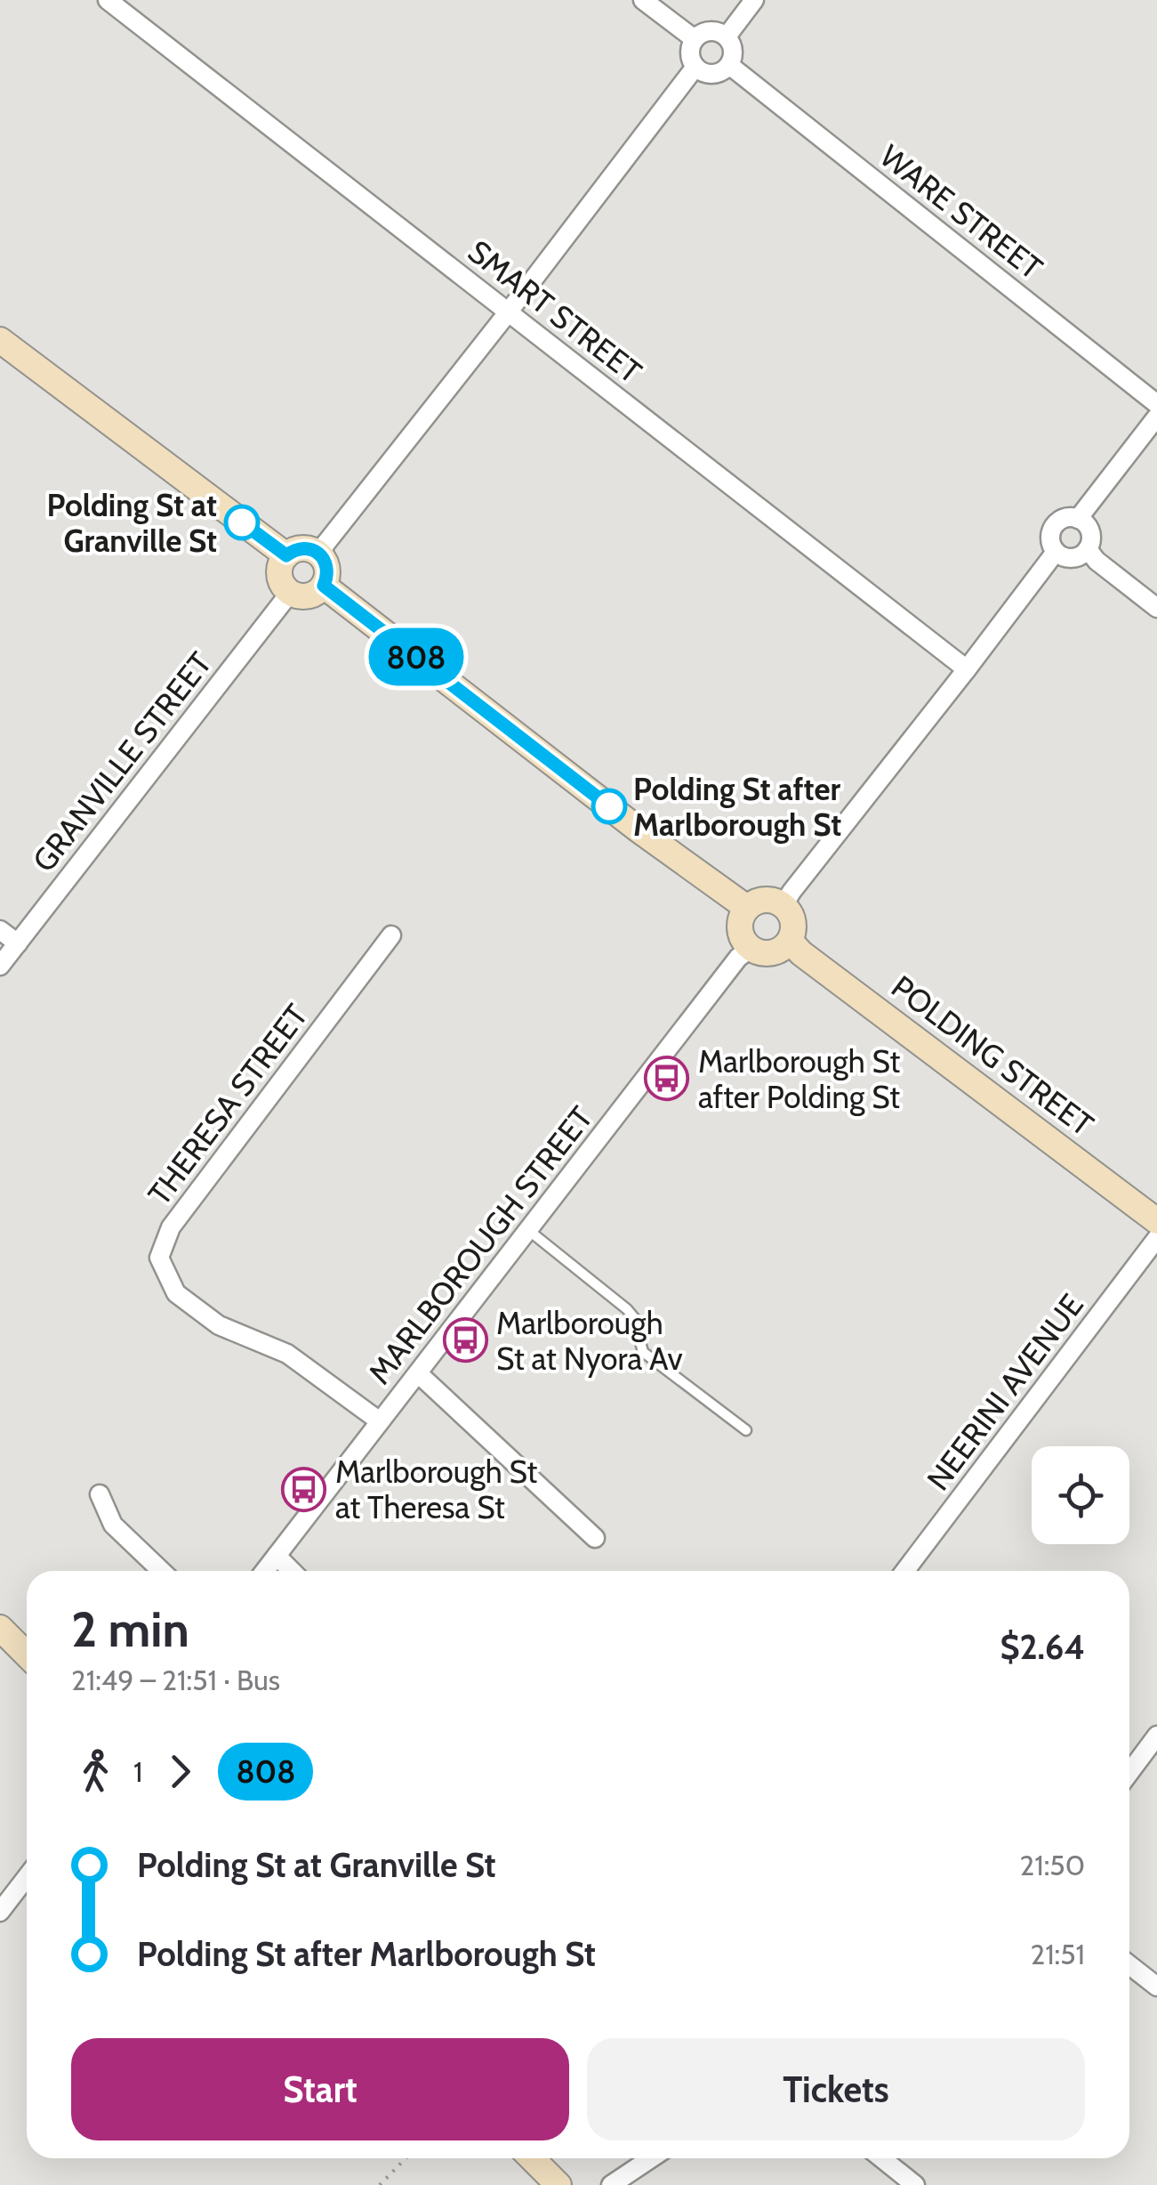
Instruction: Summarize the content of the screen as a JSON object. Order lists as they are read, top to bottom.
{
  "streets": {
    "main road": ["POLDING STREET"],
    "street": [
      "WARE STREET",
      "SMART STREET",
      "GRANVILLE STREET",
      "THERESA STREET",
      "MARLBOROUGH STREET",
      "NEERINI AVENUE"
    ]
  },
  "crossings": [
    ["POLDING STREET", "MARLBOROUGH STREET"],
    ["THERESA STREET", "MARLBOROUGH STREET"]
  ],
  "places": {
    "other": ["Polding St at Granville St", "Polding St after Marlborough St"],
    "bus stop": ["Marlborough St after Polding St", "Marlborough St at Nyora Av", "Marlborough St at Theresa St"]
  },
  "lines": ["bus line 808"],
  "page": {
    "on_map": "808",
    "heading": ["2 min", "21:49 – 21:51 · Bus", "$2.64"],
    "legs": ["1", "808"],
    "list": [
      {
        "name": "Polding St at Granville St",
        "value": "21:50"
      },
      {
        "name": "Polding St after Marlborough St",
        "value": "21:51"
      }
    ],
    "buttons": ["Start", "Tickets"]
  }
}
